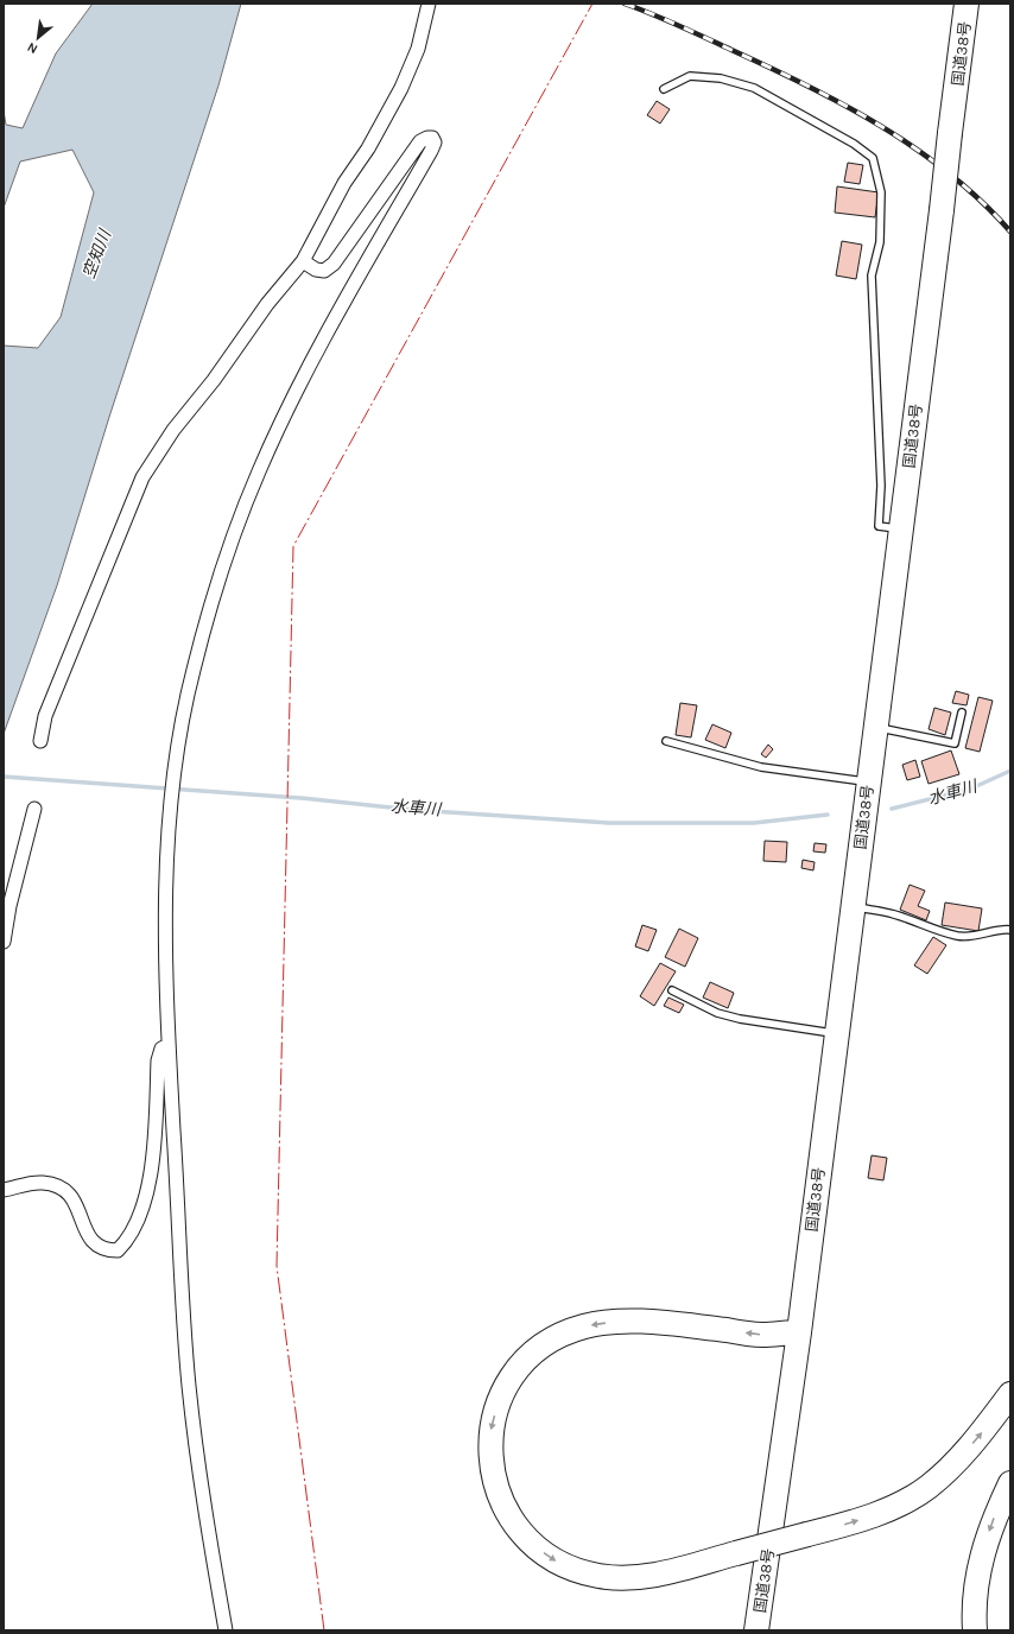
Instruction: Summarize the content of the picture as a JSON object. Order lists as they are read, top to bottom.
{
  "streets": {
    "highway": ["国道38号"]
  },
  "water": ["空知川", "水車川"],
  "north": "bottom left"
}
